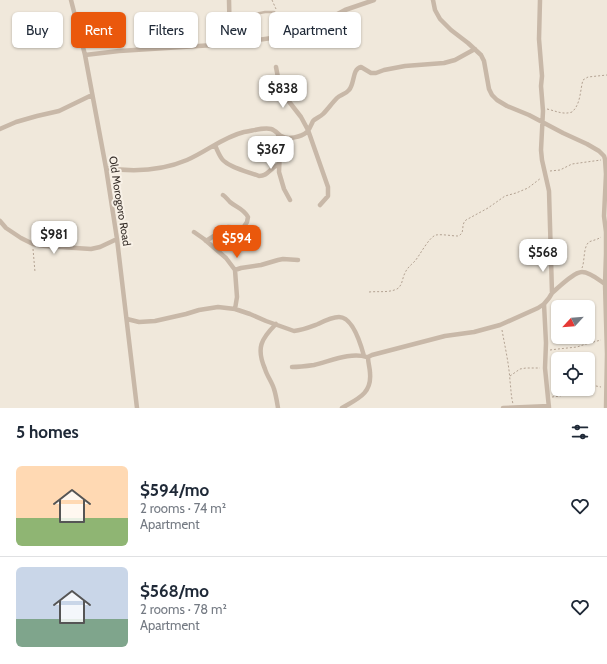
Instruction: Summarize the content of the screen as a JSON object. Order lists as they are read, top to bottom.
{
  "streets": {
    "street": ["Old Morogoro Road"]
  },
  "north": "bottom left",
  "page": {
    "chip": [
      "Buy",
      "Rent",
      "Filters",
      "New",
      "Apartment"
    ],
    "price": [
      "$838",
      "$367",
      "$981",
      "$594",
      "$568"
    ],
    "heading": "5 homes",
    "list": [
      {
        "name": "$594/mo",
        "note": "2 rooms · 74 m² · Apartment"
      },
      {
        "name": "$568/mo",
        "note": "2 rooms · 78 m² · Apartment"
      }
    ]
  }
}
